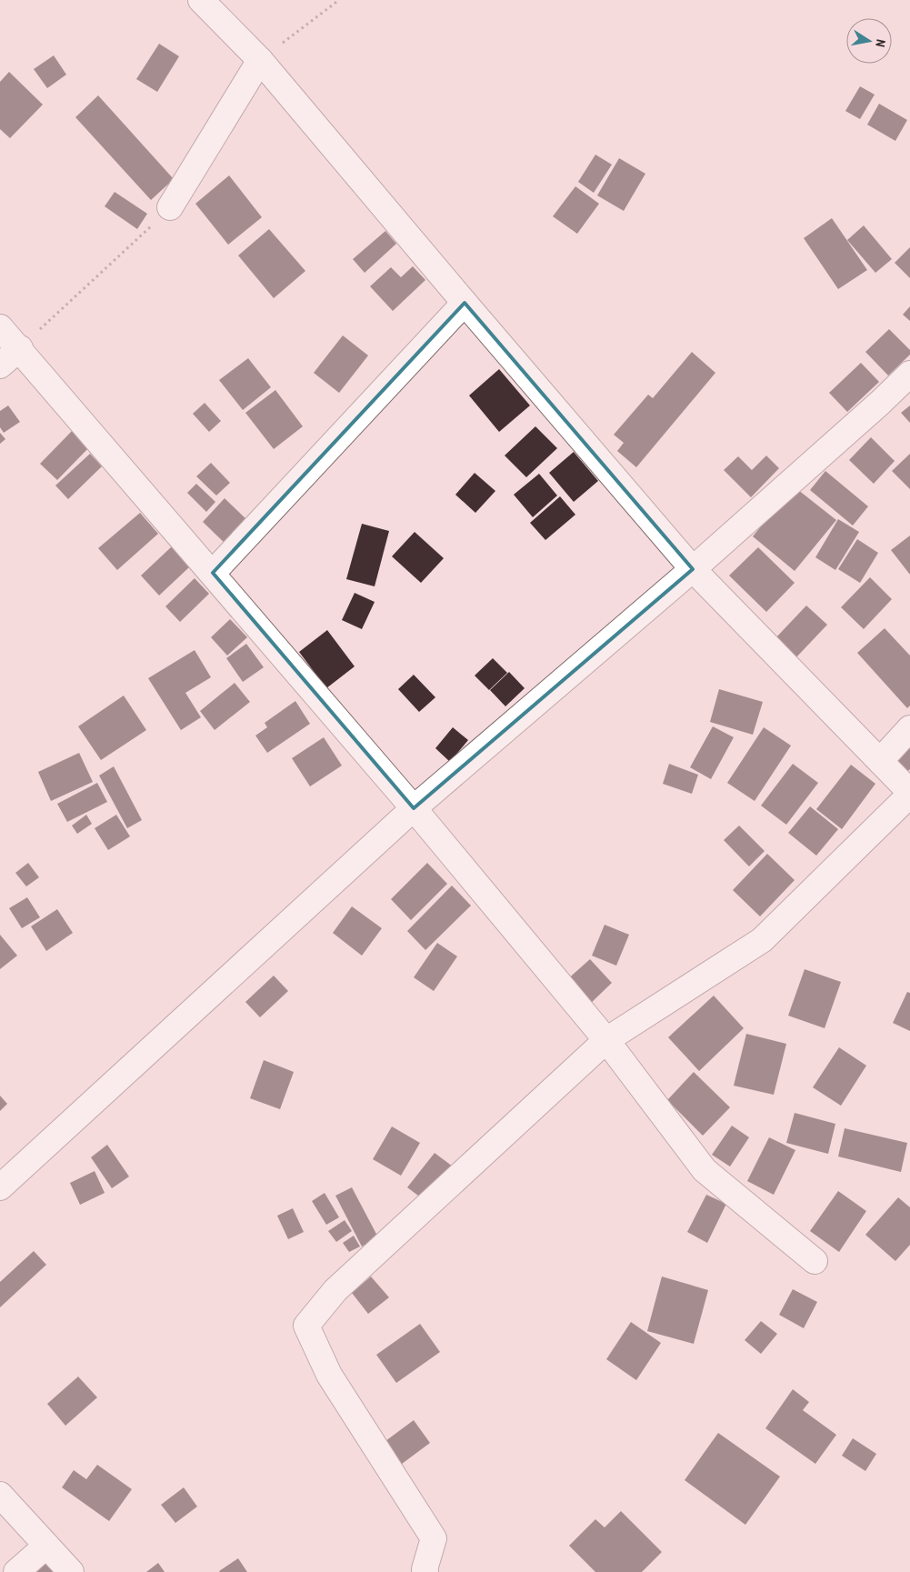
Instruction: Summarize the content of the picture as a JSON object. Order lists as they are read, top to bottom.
{
  "north": "right"
}
